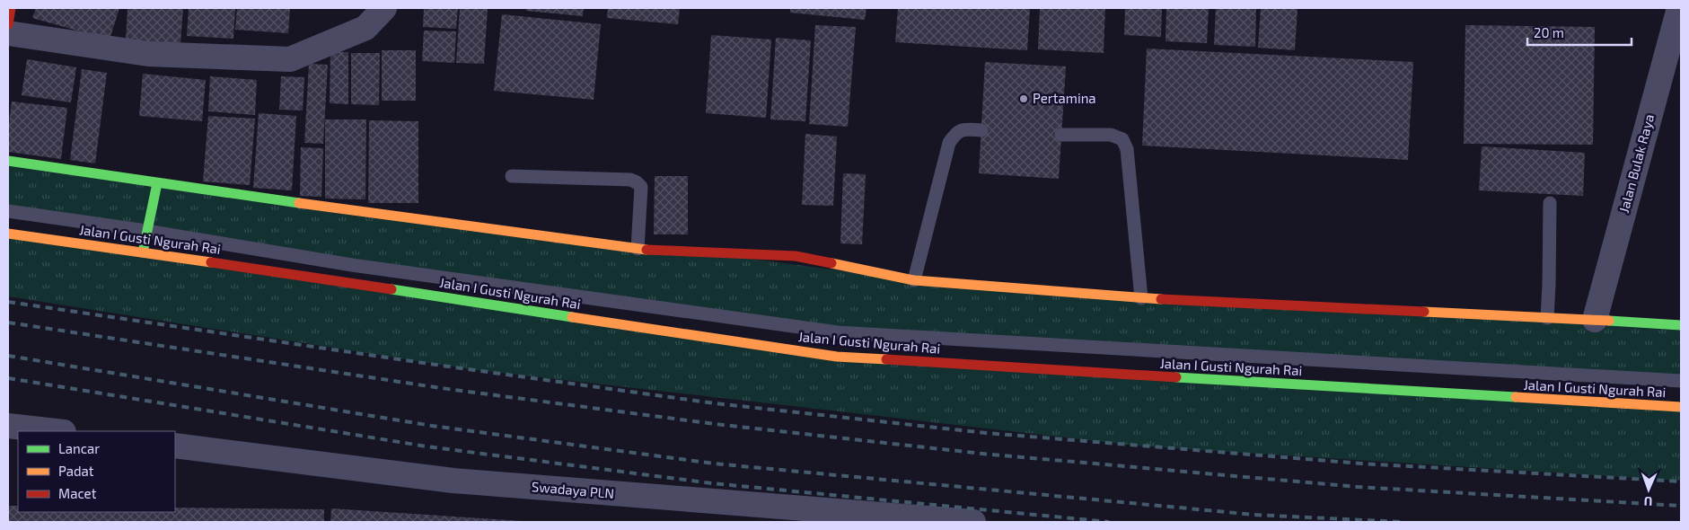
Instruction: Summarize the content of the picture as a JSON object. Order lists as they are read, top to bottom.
{
  "streets": {
    "main road": ["Jalan I Gusti Ngurah Rai"],
    "street": ["Jalan Bulak Raya", "Swadaya PLN"]
  },
  "places": ["Pertamina"],
  "legend": ["Lancar", "Padat", "Macet"],
  "scale_bar": "20 m",
  "north": "bottom"
}
